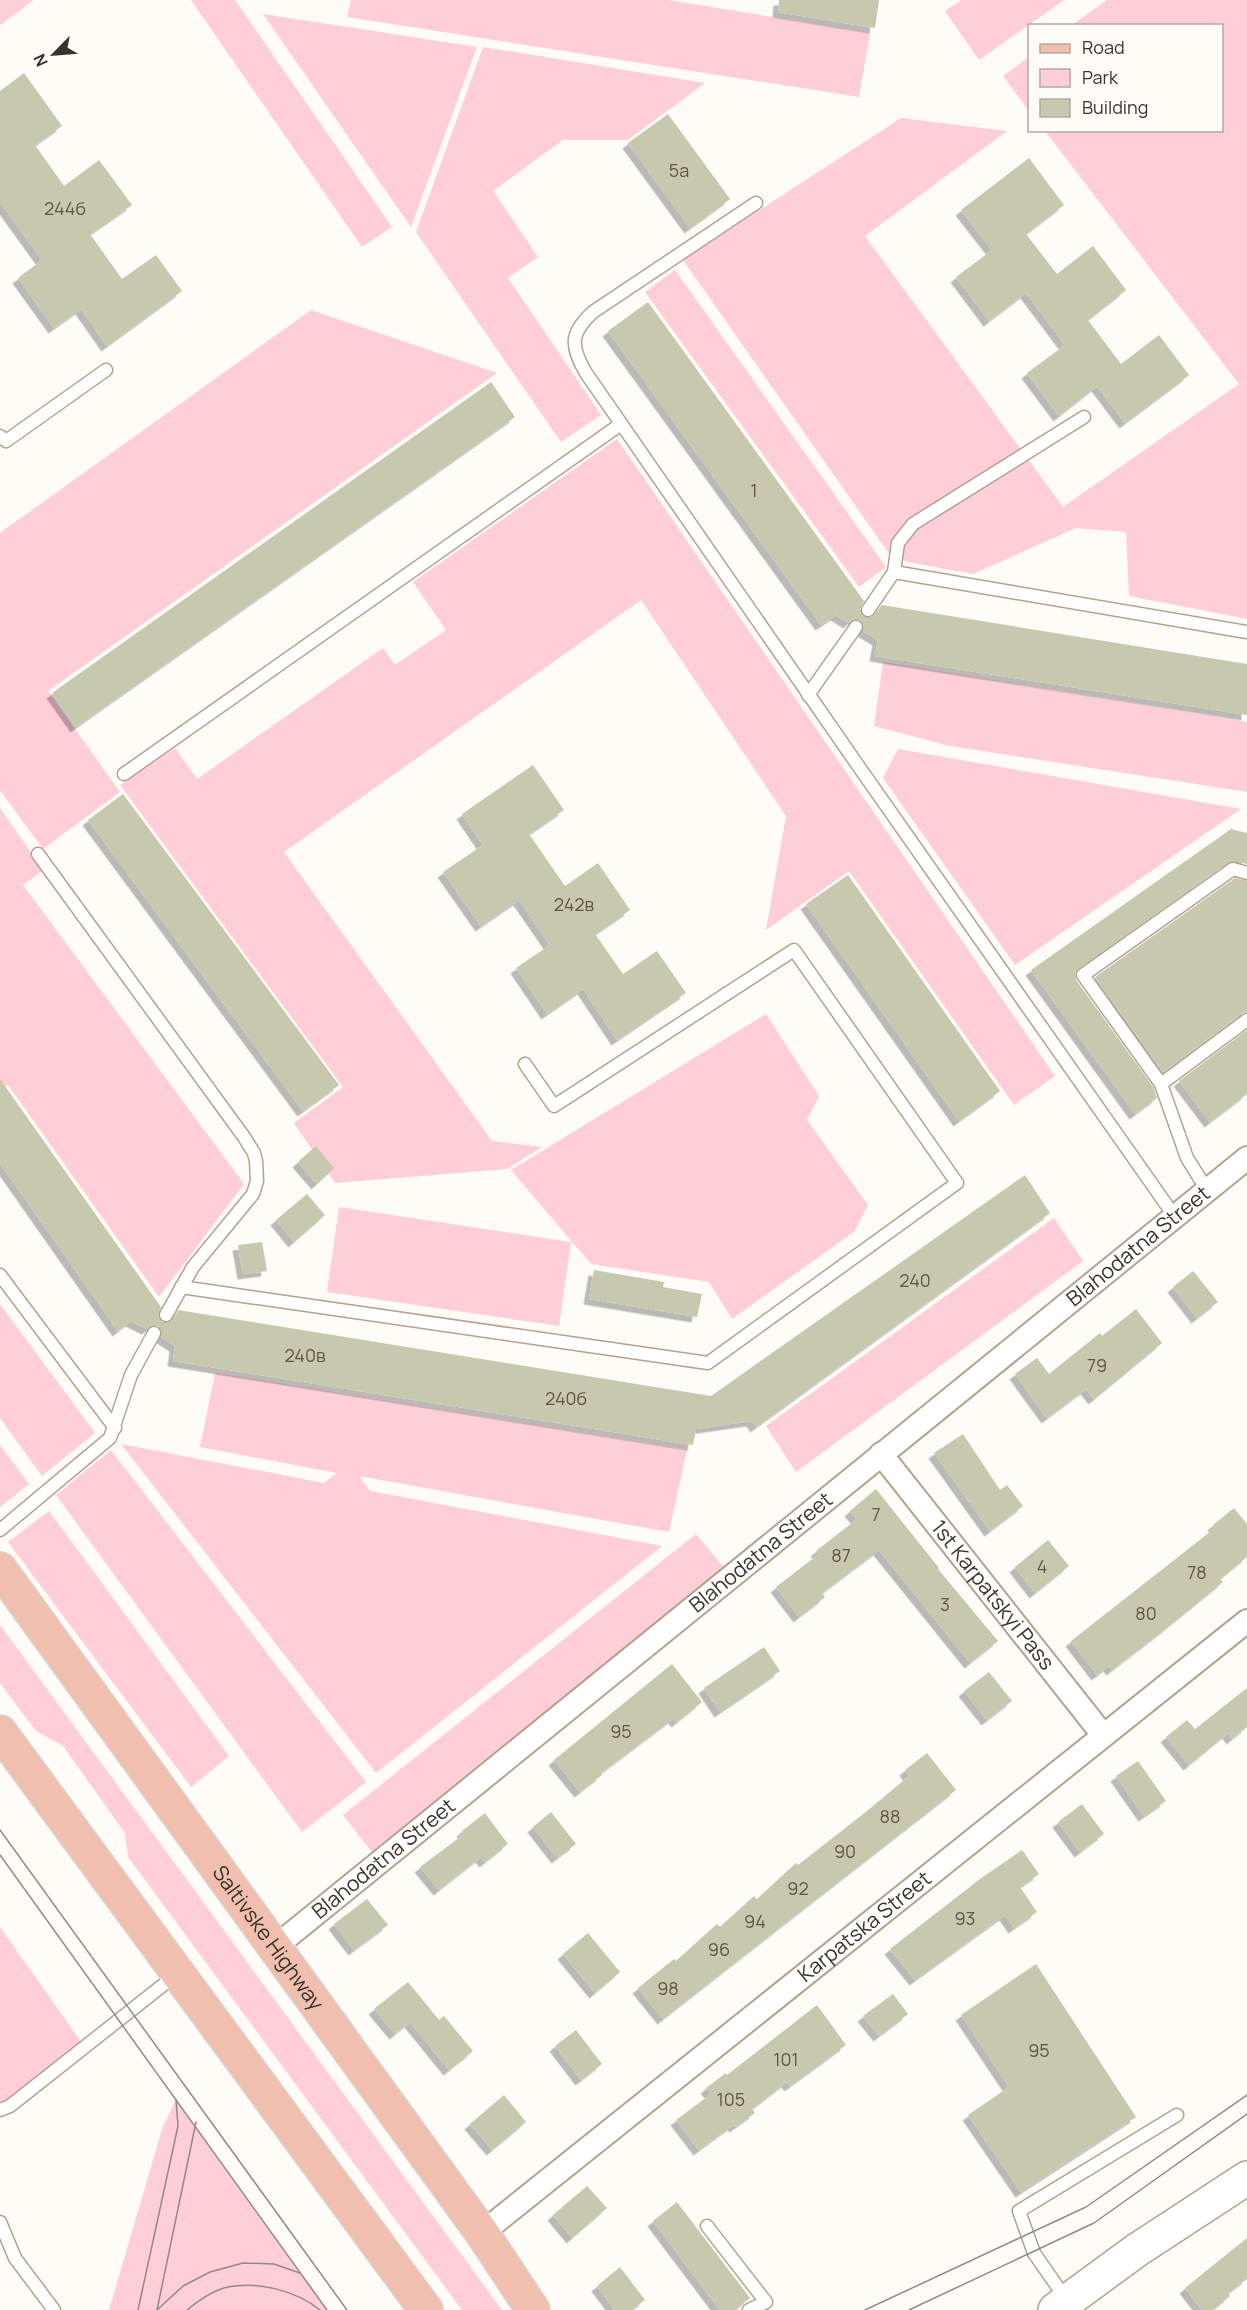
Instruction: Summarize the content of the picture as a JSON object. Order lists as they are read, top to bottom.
{
  "streets": {
    "main road": ["Saltivske Highway"],
    "street": ["Blahodatna Street", "1st Karpatskyi Pass", "Karpatska Street"]
  },
  "crossings": [
    ["Blahodatna Street", "1st Karpatskyi Pass"],
    ["Blahodatna Street", "Saltivske Highway"],
    ["1st Karpatskyi Pass", "Karpatska Street"],
    ["Karpatska Street", "Saltivske Highway"]
  ],
  "house_numbers": [
    "5а",
    "244б",
    "1",
    "242в",
    "240",
    "240в",
    "79",
    "240б",
    "7",
    "87",
    "4",
    "78",
    "3",
    "80",
    "95",
    "88",
    "90",
    "92",
    "93",
    "94",
    "96",
    "98",
    "95",
    "101",
    "105"
  ],
  "legend": ["Road", "Park", "Building"],
  "north": "bottom left"
}
